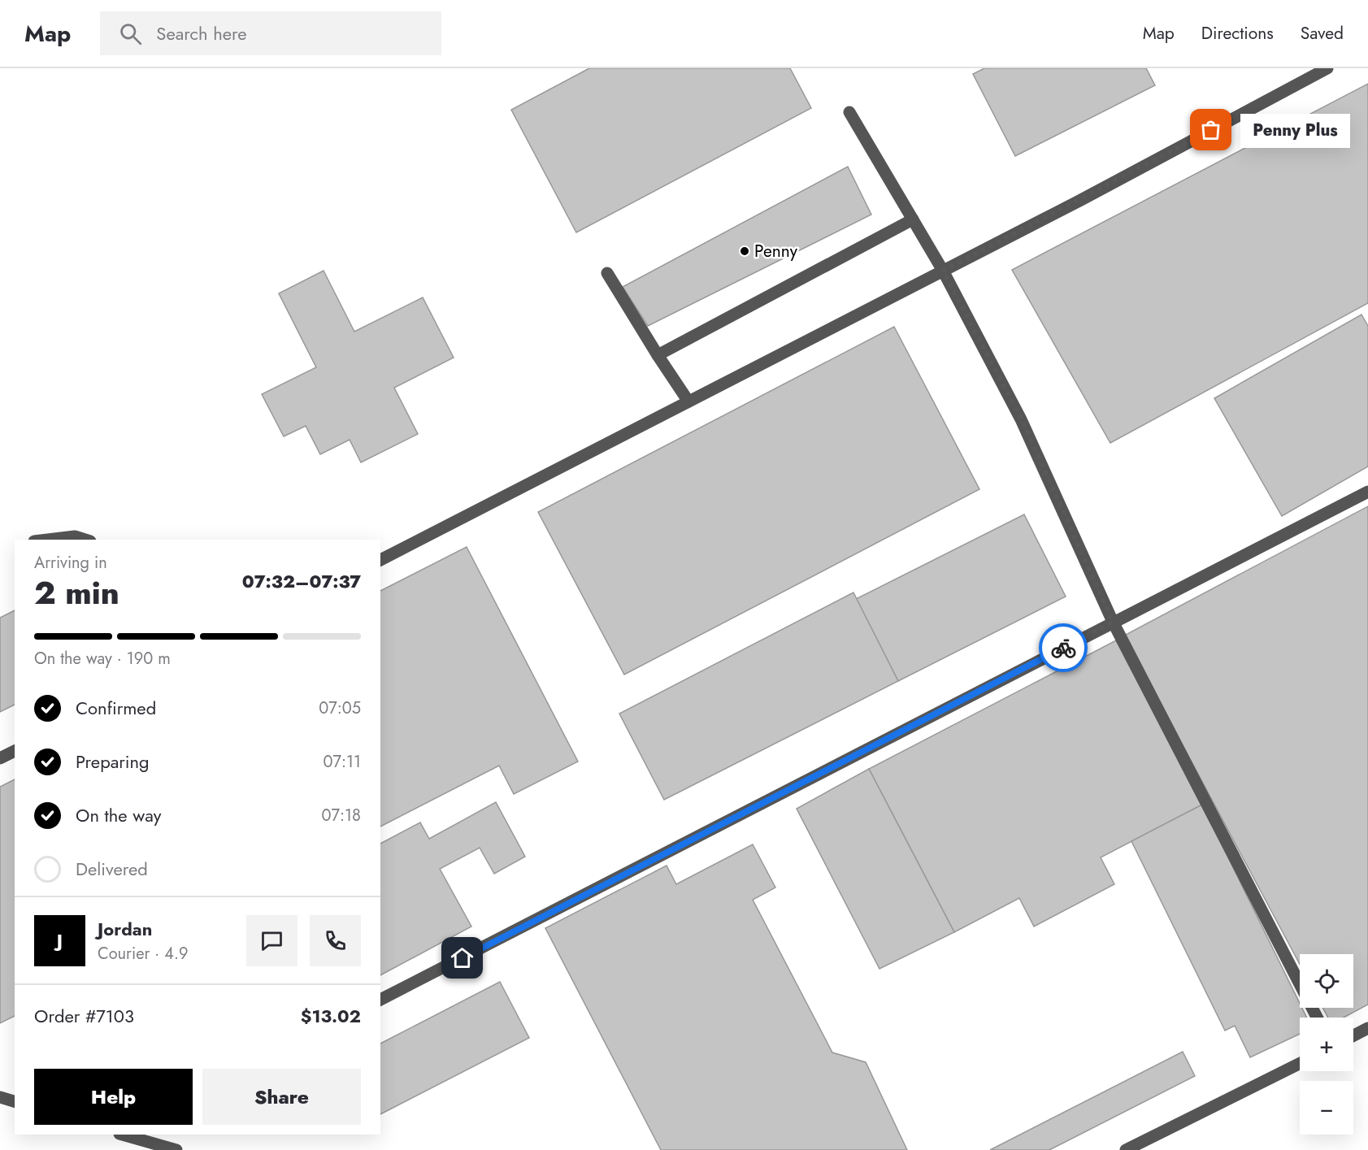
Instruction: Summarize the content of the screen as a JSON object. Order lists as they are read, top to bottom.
{
  "places": ["Penny Plus", "Penny"],
  "page": {
    "header": "Map",
    "search": "Search here",
    "nav": ["Map", "Directions", "Saved"],
    "bubble": "Penny Plus",
    "heading": ["2 min", "Arriving in", "07:32–07:37"],
    "panel": [
      "Jordan",
      "Courier · 4.9",
      "Order #7103",
      "$13.02"
    ],
    "bar": "On the way · 190 m",
    "list": [
      ["Confirmed", "07:05"],
      ["Preparing", "07:11"],
      ["On the way", "07:18"],
      "Delivered"
    ],
    "round": "J",
    "map_buttons": ["+", "−"],
    "buttons": ["Help", "Share"]
  }
}
